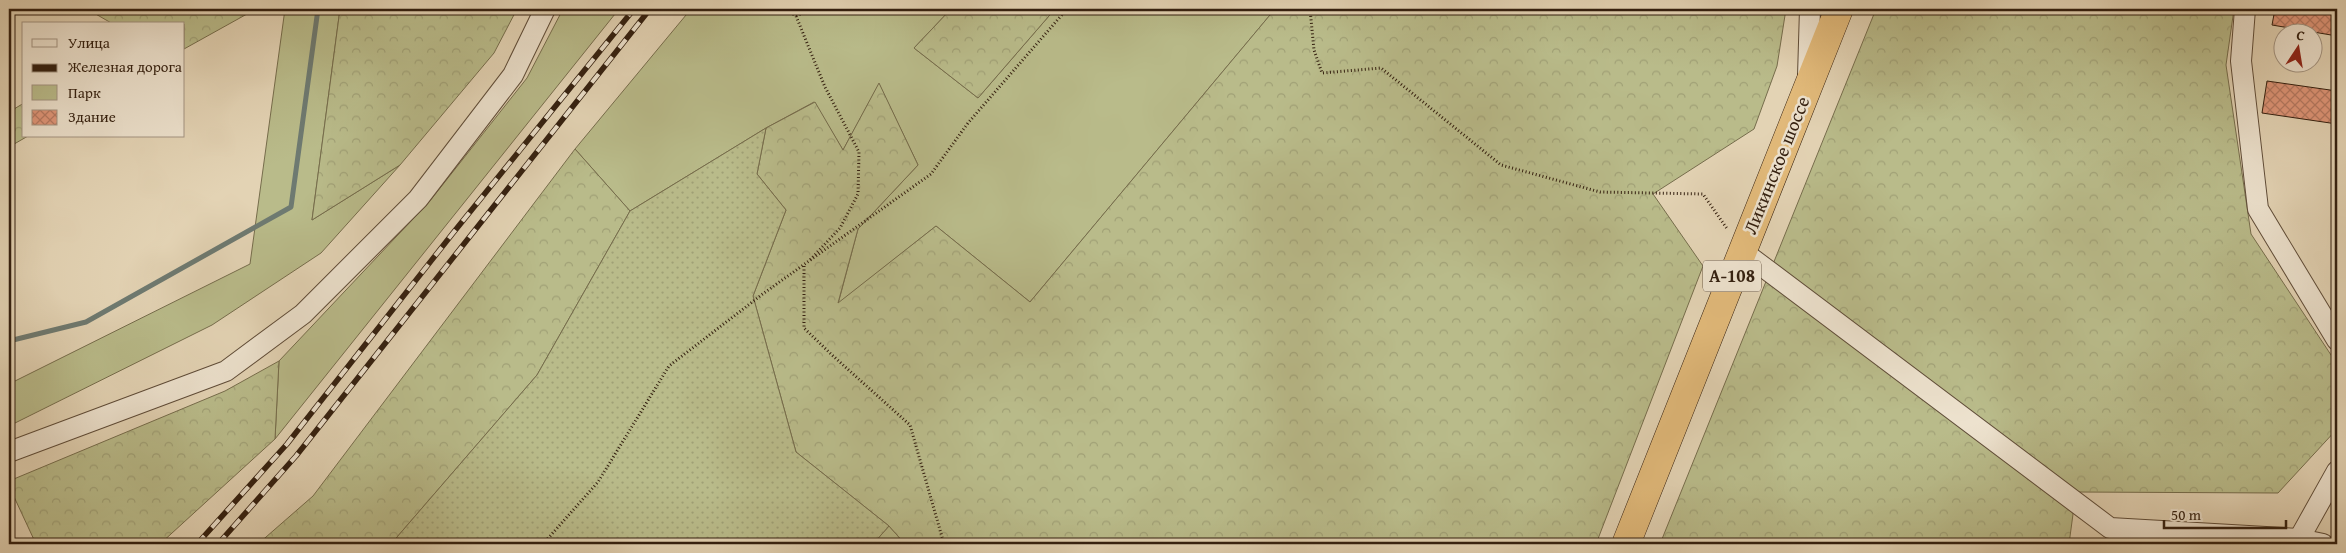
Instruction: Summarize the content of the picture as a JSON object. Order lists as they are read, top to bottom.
{
  "streets": {
    "highway": ["Ликинское шоссе", "А-108"]
  },
  "legend": [
    "Улица",
    "Железная дорога",
    "Парк",
    "Здание"
  ],
  "scale_bar": "50 m",
  "north": "top"
}
